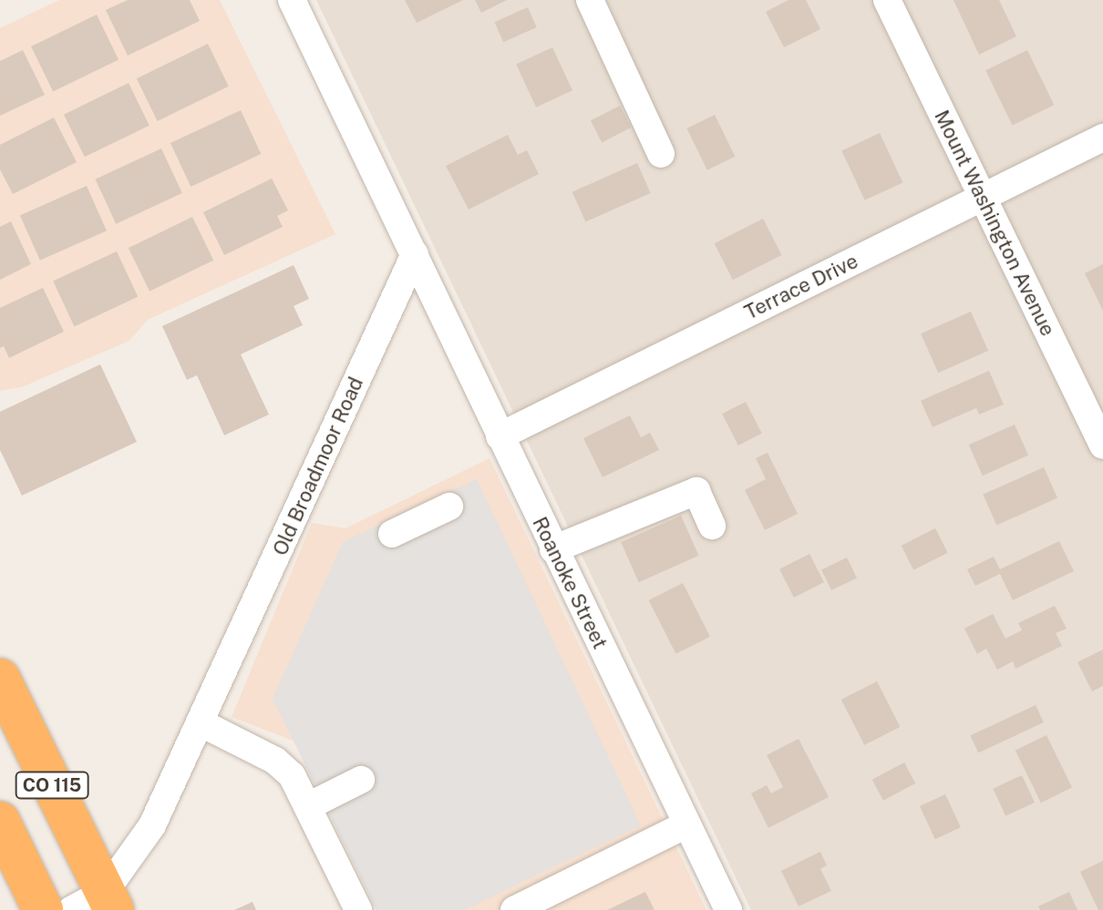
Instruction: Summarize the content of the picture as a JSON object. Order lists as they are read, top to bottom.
{
  "streets": {
    "highway": ["CO 115"],
    "street": [
      "Mount Washington Avenue",
      "Terrace Drive",
      "Old Broadmoor Road",
      "Roanoke Street"
    ]
  },
  "crossings": [
    ["Mount Washington Avenue", "Terrace Drive"],
    ["Terrace Drive", "Roanoke Street"],
    ["Old Broadmoor Road", "Roanoke Street"],
    ["Old Broadmoor Road", "CO 115"]
  ]
}
